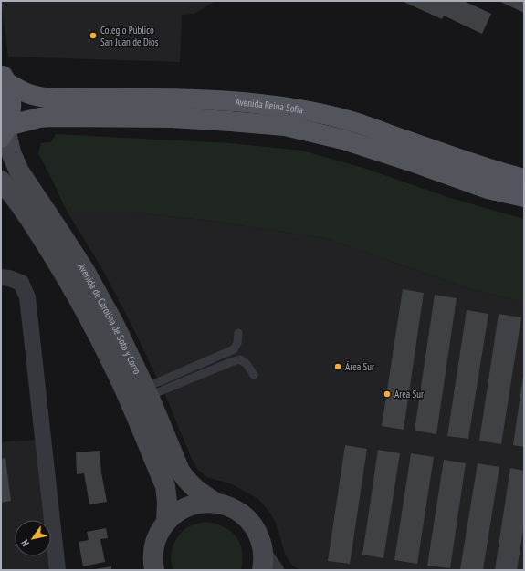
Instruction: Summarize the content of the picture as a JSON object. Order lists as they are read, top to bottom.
{
  "streets": {
    "main road": ["Avenida Reina Sofía"],
    "street": ["Avenida de Carolina de Soto y Corro"]
  },
  "crossings": [
    ["Avenida Reina Sofía", "Avenida de Carolina de Soto y Corro"]
  ],
  "places": ["Colegio Público San Juan de Dios", "Área Sur", "Area Sur"],
  "north": "bottom left"
}
